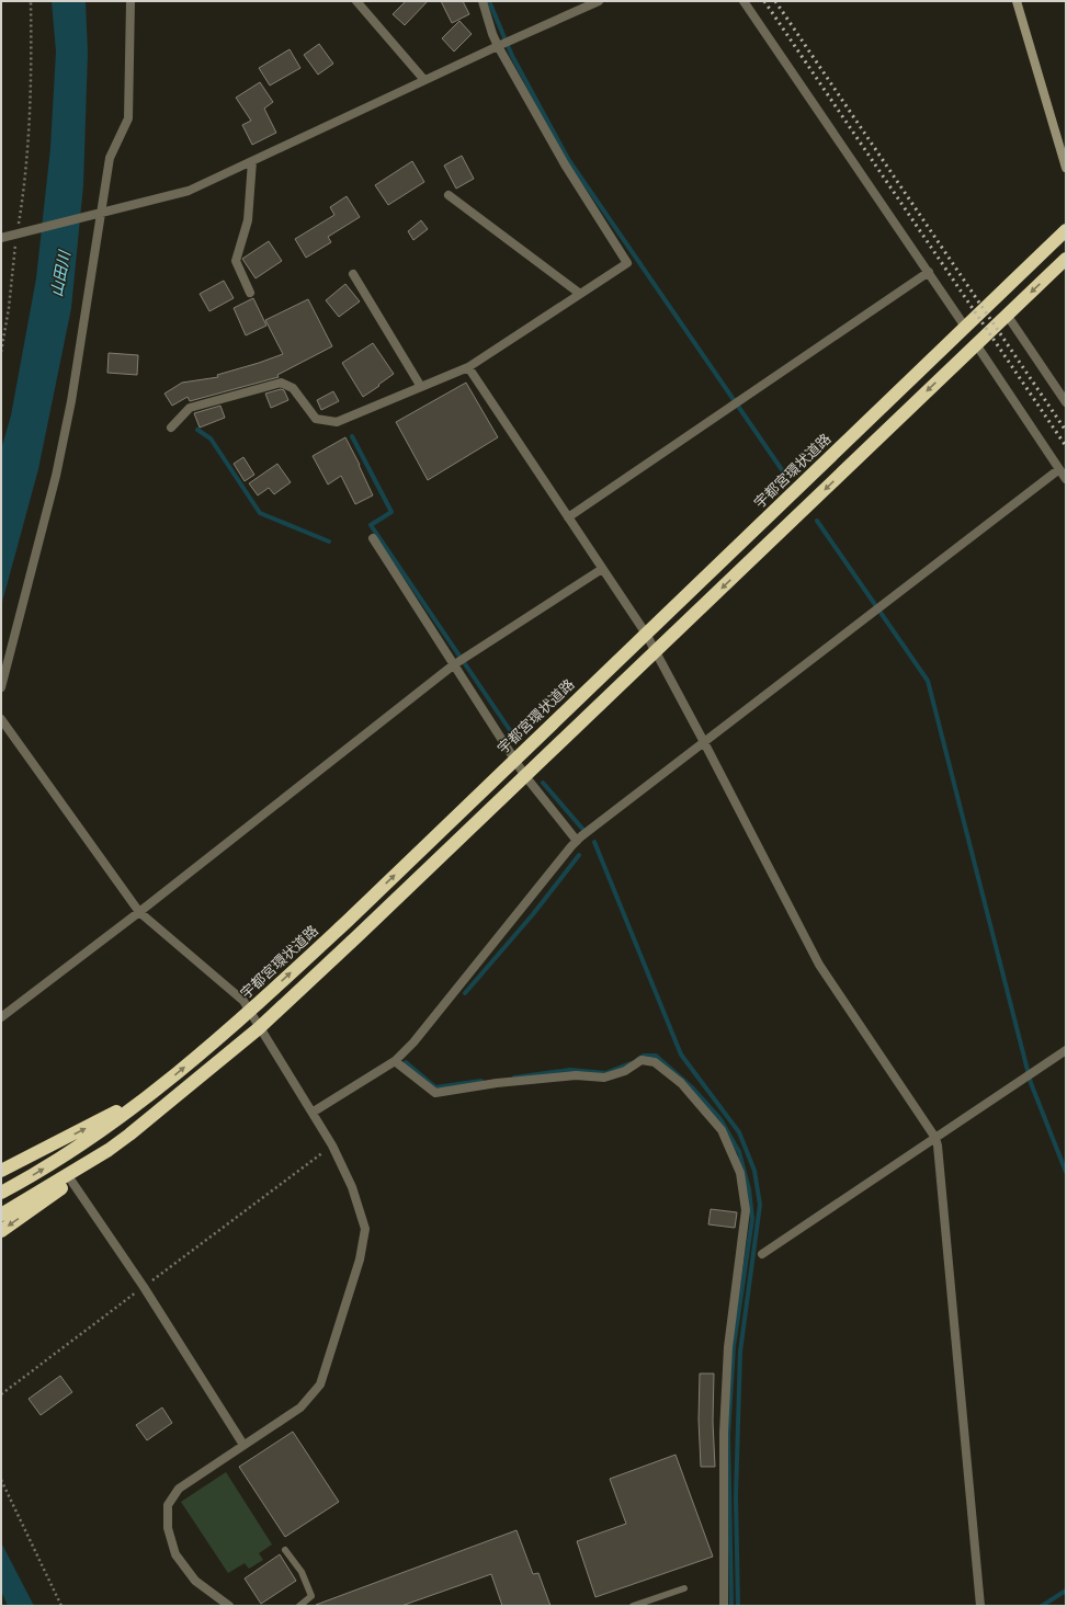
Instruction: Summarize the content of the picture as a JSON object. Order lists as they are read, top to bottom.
{
  "streets": {
    "highway": ["宇都宮環状道路"]
  },
  "water": ["山田川"]
}
